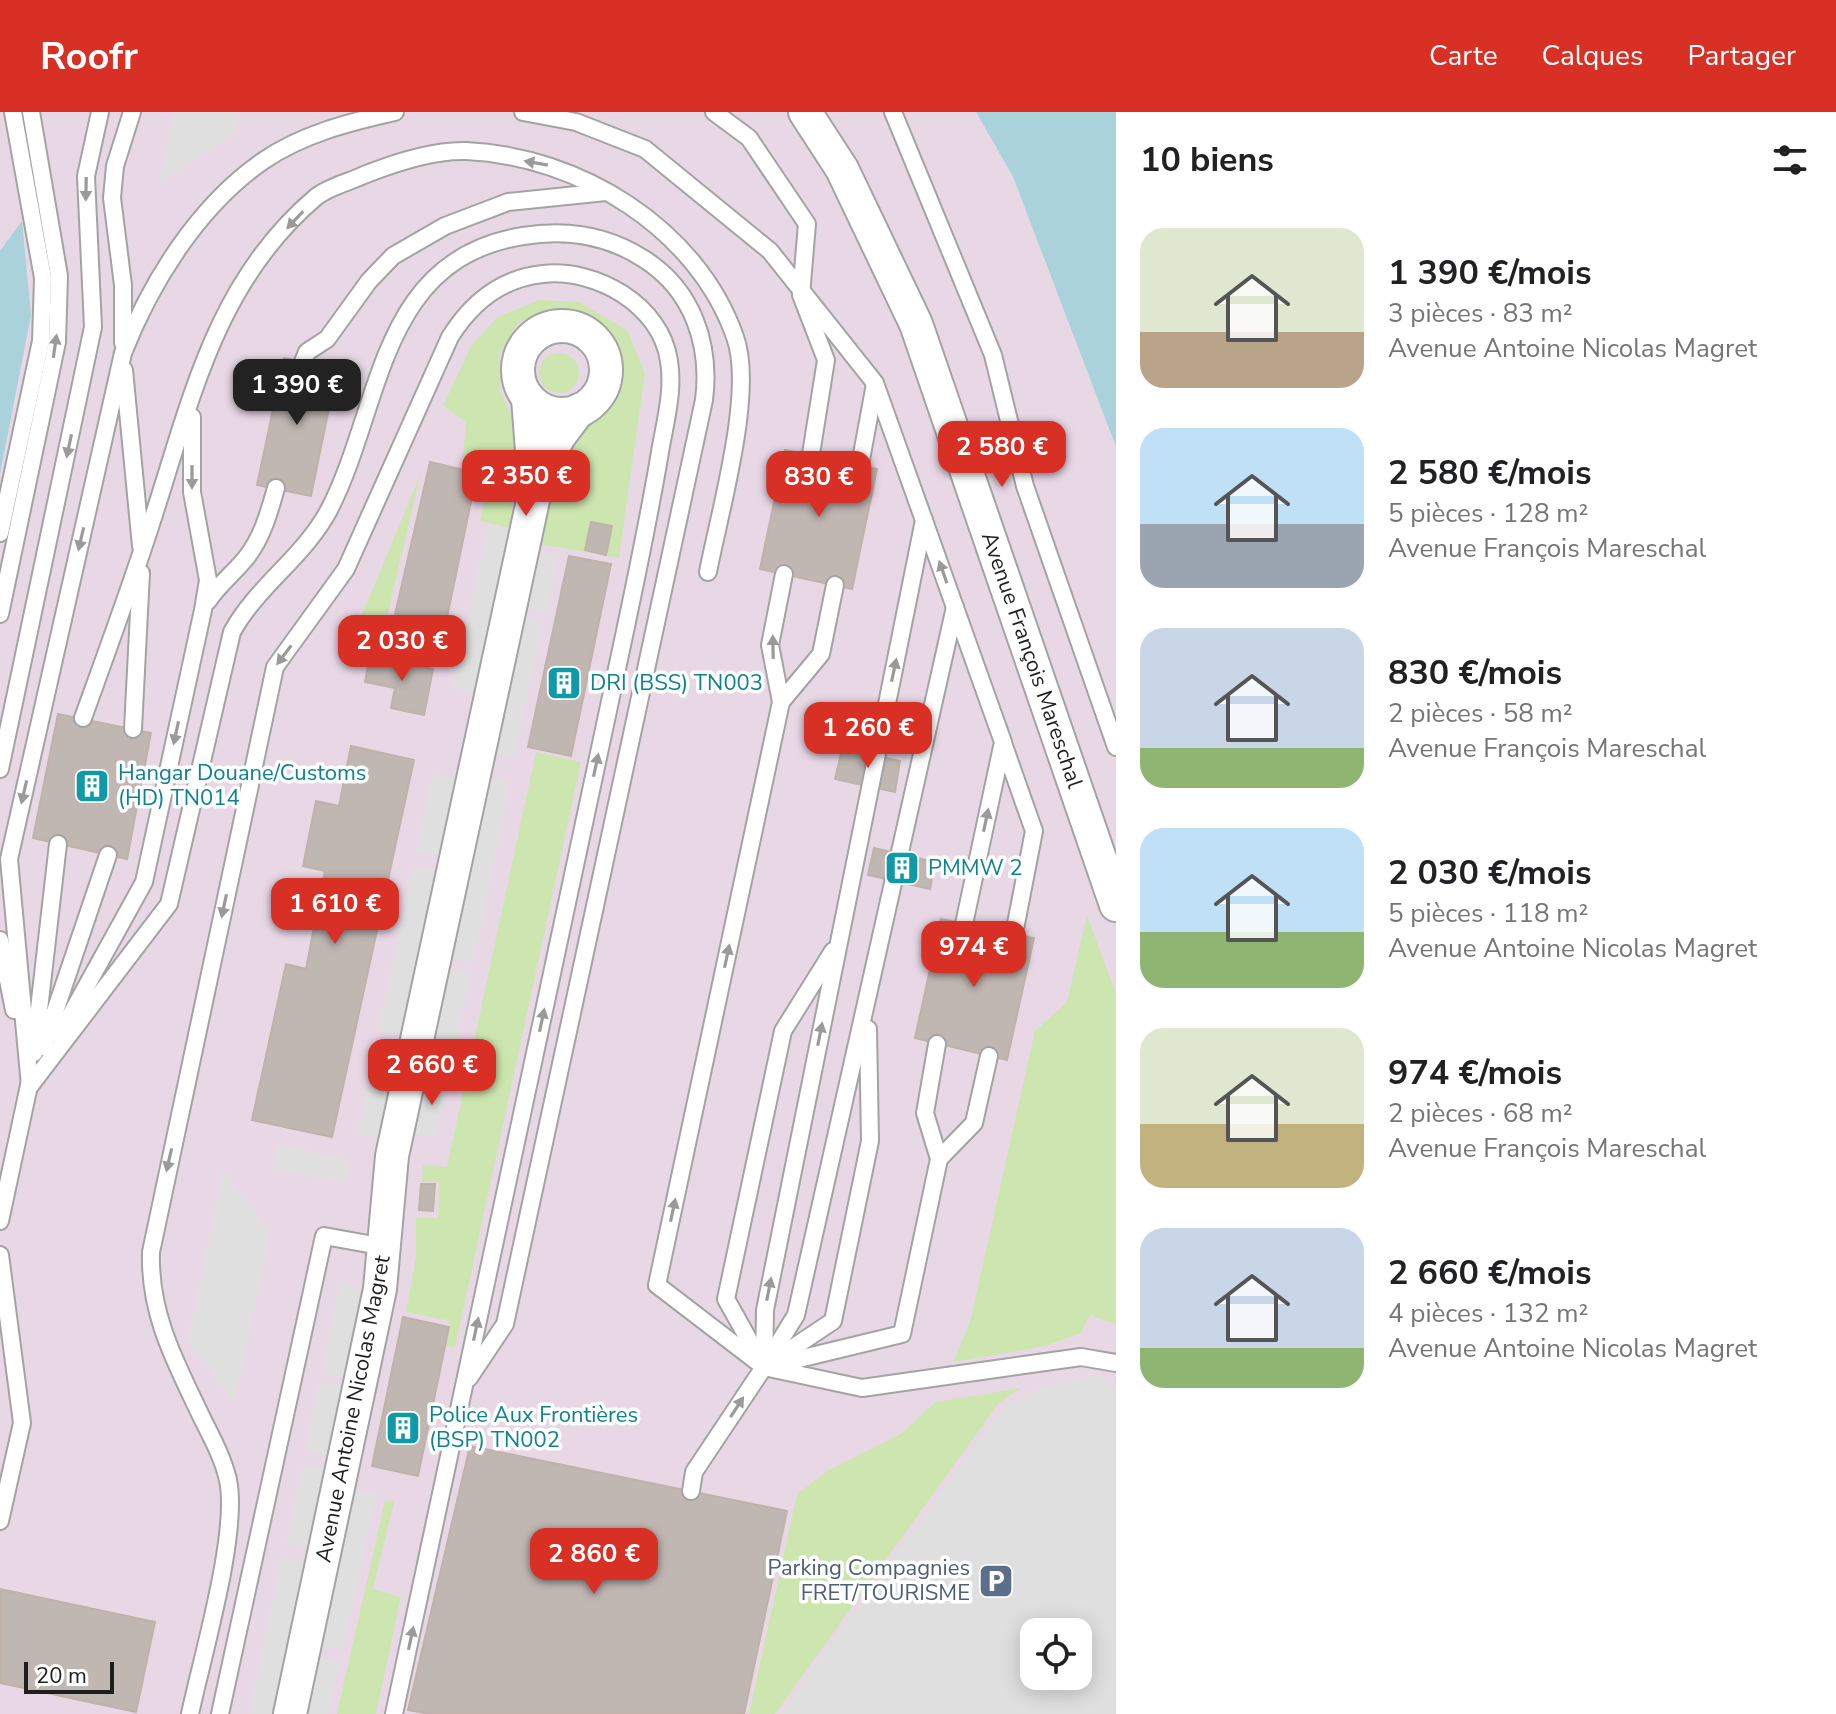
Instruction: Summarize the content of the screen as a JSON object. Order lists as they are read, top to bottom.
{
  "streets": {
    "street": ["Avenue François Mareschal", "Avenue Antoine Nicolas Magret"]
  },
  "places": {
    "building": [
      "DRI (BSS) TN003",
      "Hangar Douane/Customs (HD) TN014",
      "PMMW 2",
      "Police Aux Frontières (BSP) TN002"
    ],
    "parking": ["Parking Compagnies FRET/TOURISME"]
  },
  "scale_bar": "20 m",
  "page": {
    "header": "Roofr",
    "nav": ["Carte", "Calques", "Partager"],
    "heading": "10 biens",
    "list": [
      {
        "name": "1 390 €/mois",
        "note": "3 pièces · 83 m² · Avenue Antoine Nicolas Magret"
      },
      {
        "name": "2 580 €/mois",
        "note": "5 pièces · 128 m² · Avenue François Mareschal"
      },
      {
        "name": "830 €/mois",
        "note": "2 pièces · 58 m² · Avenue François Mareschal"
      },
      {
        "name": "2 030 €/mois",
        "note": "5 pièces · 118 m² · Avenue Antoine Nicolas Magret"
      },
      {
        "name": "974 €/mois",
        "note": "2 pièces · 68 m² · Avenue François Mareschal"
      },
      {
        "name": "2 660 €/mois",
        "note": "4 pièces · 132 m² · Avenue Antoine Nicolas Magret"
      }
    ],
    "price": [
      "1 390 €",
      "2 580 €",
      "2 350 €",
      "830 €",
      "2 030 €",
      "1 260 €",
      "1 610 €",
      "974 €",
      "2 660 €",
      "2 860 €"
    ],
    "scale": "20 m"
  }
}
